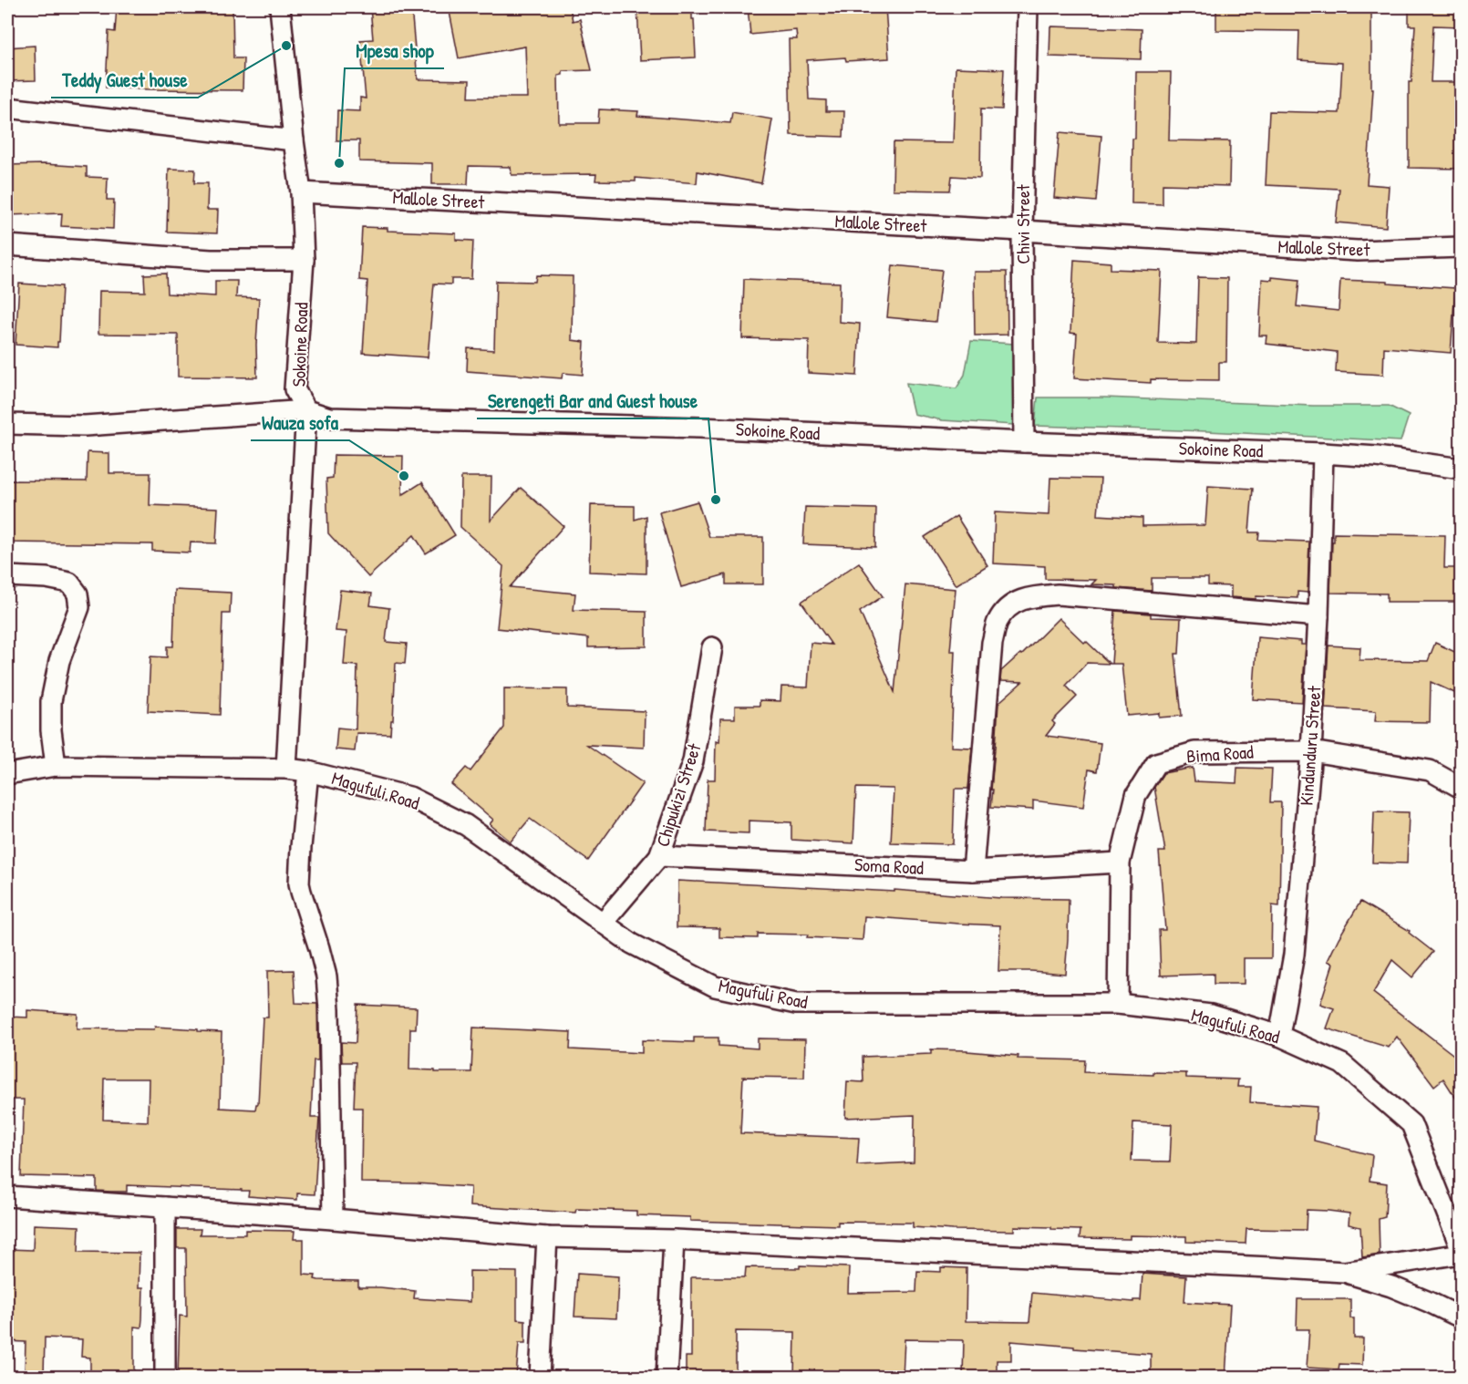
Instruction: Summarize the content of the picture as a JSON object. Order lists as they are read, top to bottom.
{
  "streets": {
    "street": [
      "Mallole Street",
      "Chivi Street",
      "Sokoine Road",
      "Kindunduru Street",
      "Bima Road",
      "Magufuli Road",
      "Chipukizi Street",
      "Soma Road"
    ]
  },
  "crossings": [
    ["Mallole Street", "Chivi Street"],
    ["Mallole Street", "Sokoine Road"],
    ["Chivi Street", "Sokoine Road"],
    ["Sokoine Road", "Kindunduru Street"],
    ["Kindunduru Street", "Bima Road"],
    ["Kindunduru Street", "Magufuli Road"],
    ["Bima Road", "Magufuli Road"],
    ["Bima Road", "Soma Road"],
    ["Magufuli Road", "Chipukizi Street"],
    ["Chipukizi Street", "Soma Road"]
  ],
  "places": [
    "Teddy Guest house",
    "Mpesa shop",
    "Wauza sofa",
    "Serengeti Bar and Guest house"
  ]
}
